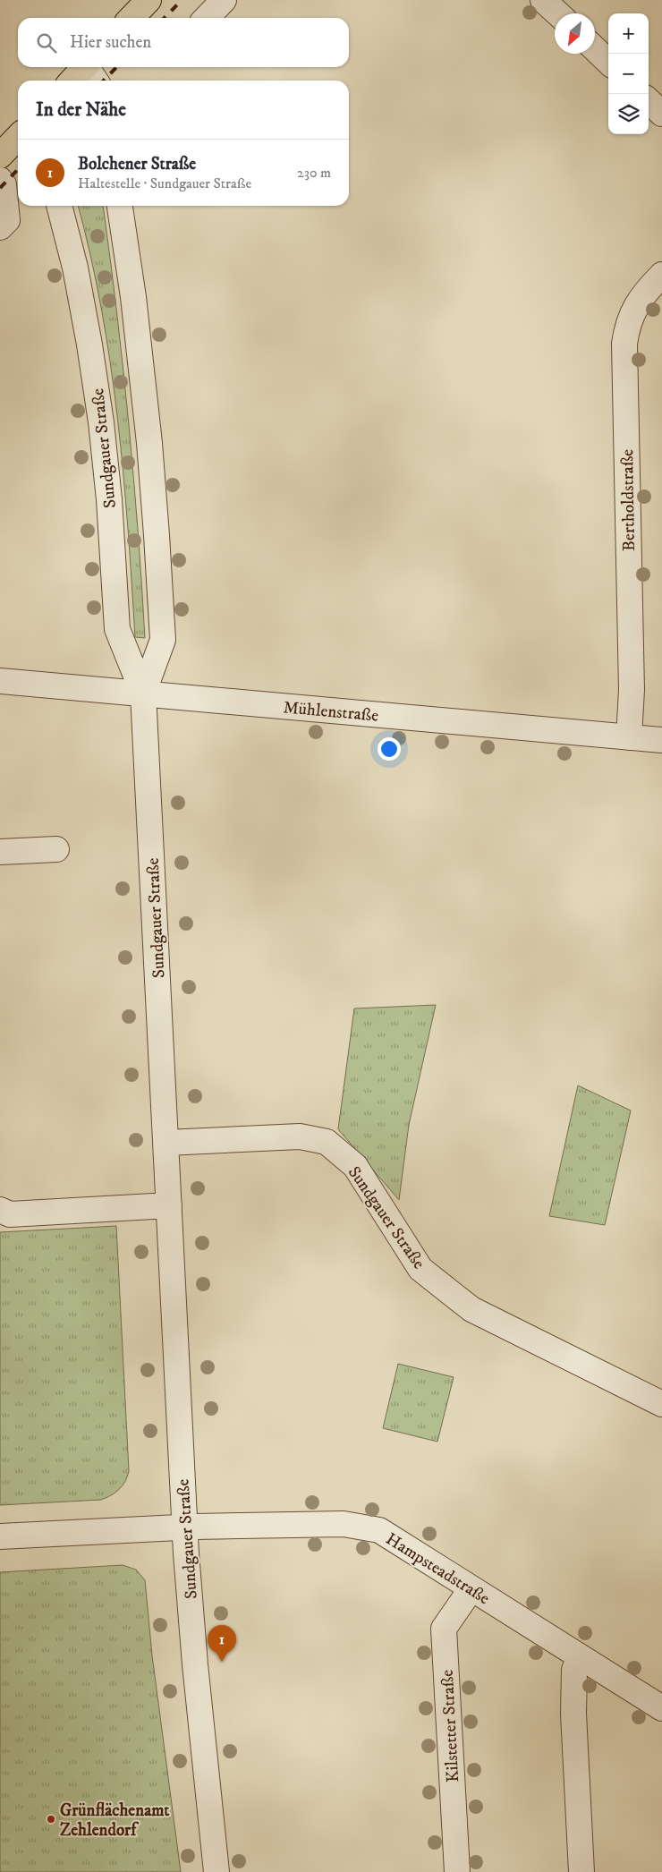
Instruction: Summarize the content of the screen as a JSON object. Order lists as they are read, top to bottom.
{
  "streets": {
    "street": [
      "Sundgauer Straße",
      "Bertholdstraße",
      "Mühlenstraße",
      "Hampsteadstraße",
      "Kilstetter Straße"
    ]
  },
  "crossings": [
    ["Sundgauer Straße", "Mühlenstraße"],
    ["Sundgauer Straße", "Hampsteadstraße"],
    ["Bertholdstraße", "Mühlenstraße"],
    ["Hampsteadstraße", "Kilstetter Straße"]
  ],
  "places": ["Grünflächenamt Zehlendorf"],
  "north": "bottom left",
  "page": {
    "map_buttons": ["+", "−"],
    "search": "Hier suchen",
    "heading": "In der Nähe",
    "list": [
      {
        "mark": "1",
        "name": "Bolchener Straße",
        "note": "Haltestelle · Sundgauer Straße",
        "value": "230 m"
      }
    ],
    "pins": "1"
  }
}
